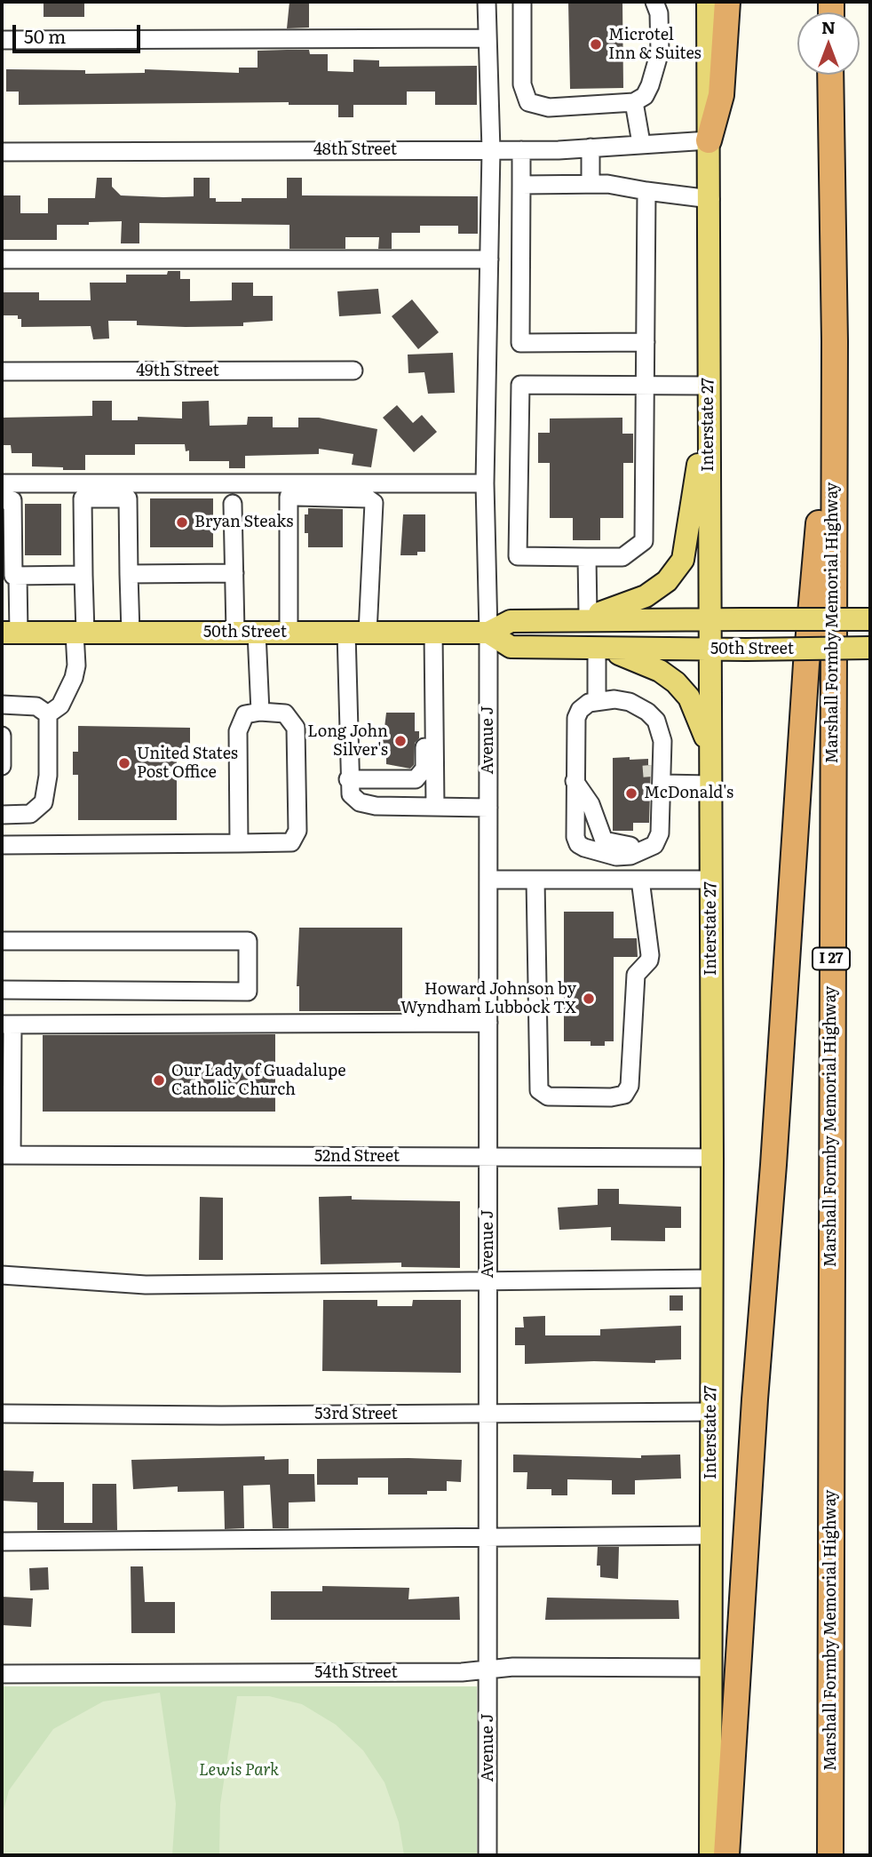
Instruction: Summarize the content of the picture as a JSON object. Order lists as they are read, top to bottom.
{
  "streets": {
    "highway": ["Marshall Formby Memorial Highway", "I 27"],
    "main road": ["Interstate 27", "50th Street"],
    "street": [
      "48th Street",
      "49th Street",
      "Avenue J",
      "52nd Street",
      "53rd Street",
      "54th Street"
    ]
  },
  "crossings": [
    ["48th Street", "Interstate 27"],
    ["48th Street", "Avenue J"],
    ["Interstate 27", "50th Street"],
    ["Interstate 27", "52nd Street"],
    ["Interstate 27", "53rd Street"],
    ["Interstate 27", "54th Street"],
    ["50th Street", "Avenue J"],
    ["Avenue J", "52nd Street"],
    ["Avenue J", "53rd Street"],
    ["Avenue J", "54th Street"]
  ],
  "parks": ["Lewis Park"],
  "places": [
    "Microtel Inn & Suites",
    "Bryan Steaks",
    "Long John Silver's",
    "United States Post Office",
    "McDonald's",
    "Howard Johnson by Wyndham Lubbock TX",
    "Our Lady of Guadalupe Catholic Church"
  ],
  "scale_bar": "50 m",
  "north": "top"
}
